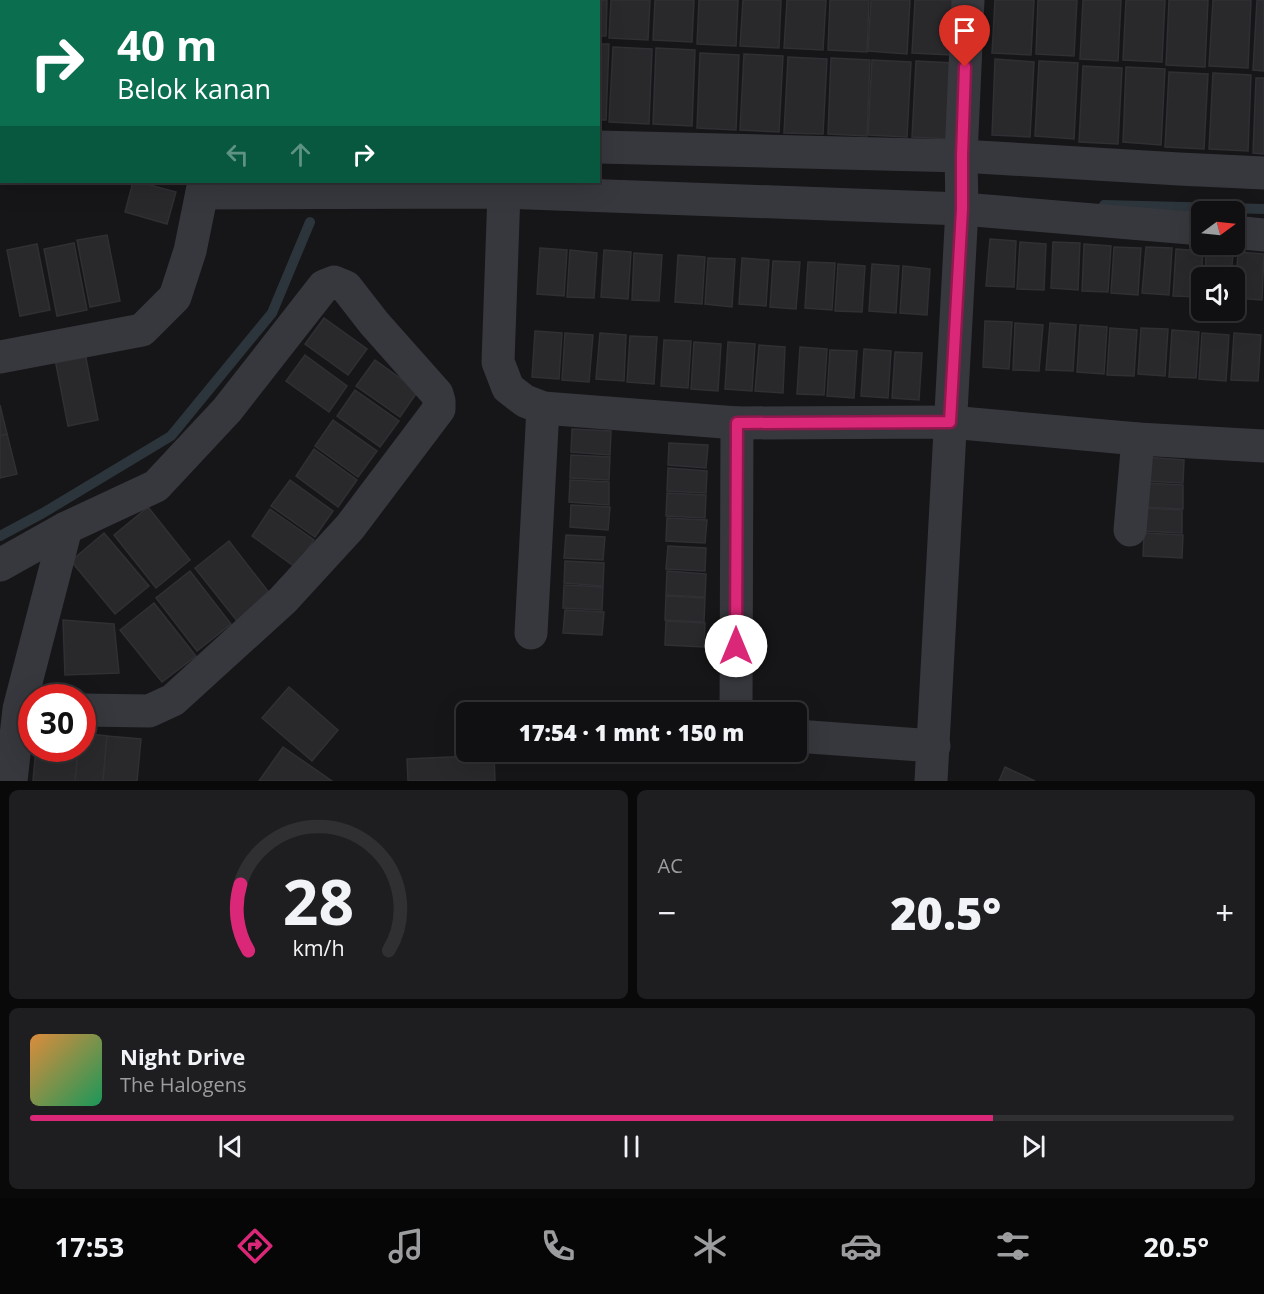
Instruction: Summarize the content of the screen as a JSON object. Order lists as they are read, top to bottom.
{
  "north": "right",
  "page": {
    "turn": ["40 m", "Belok kanan"],
    "limit": "30",
    "trip": "17:54 · 1 mnt · 150 m",
    "tile": "AC",
    "heat": ["−", "20.5°", "+"],
    "song": ["Night Drive", "The Halogens"],
    "tabs": ["17:53", "20.5°"],
    "gauge": ["28", "km/h"]
  }
}
